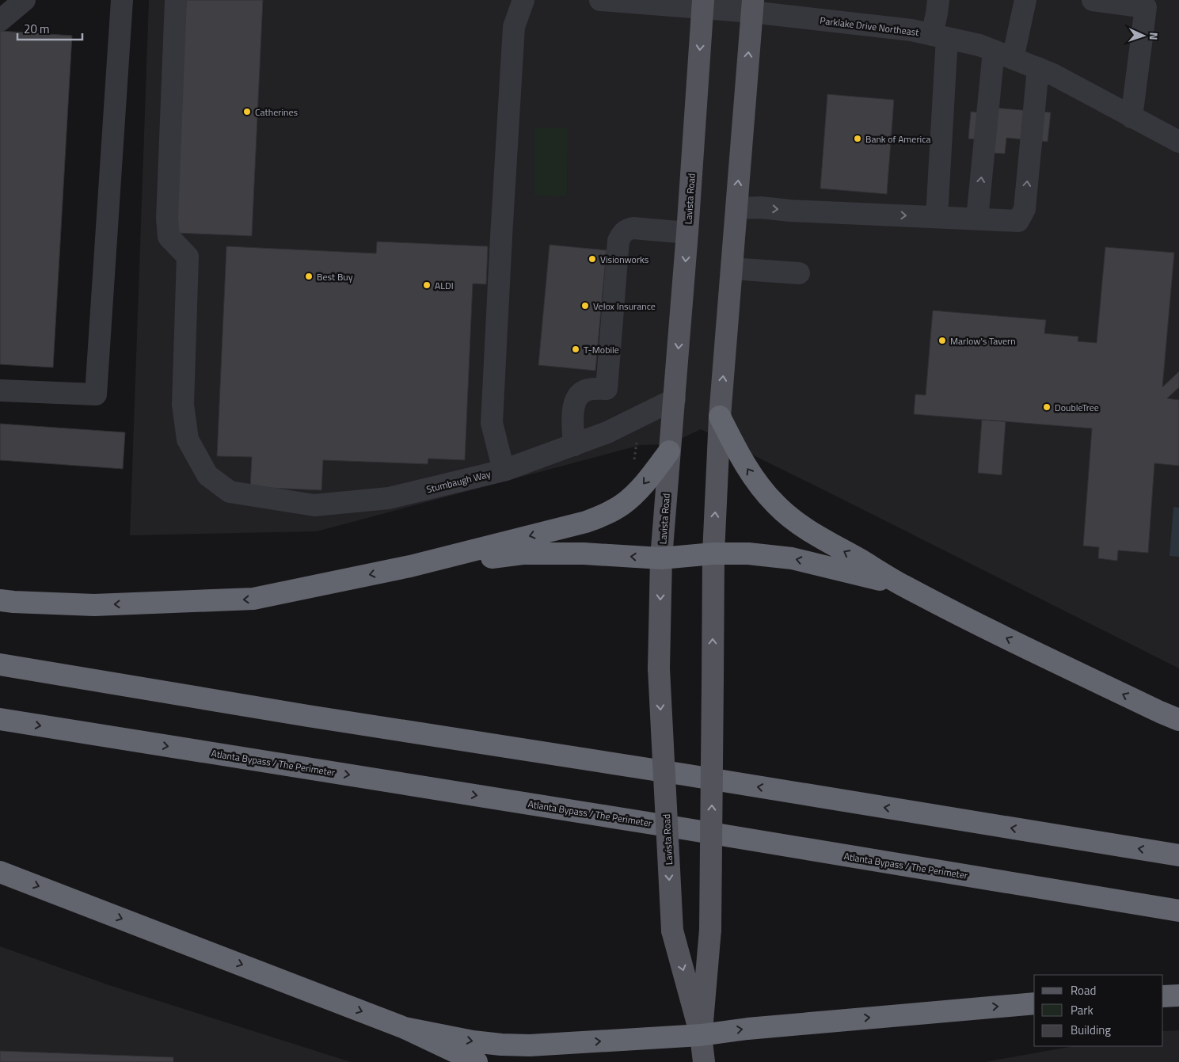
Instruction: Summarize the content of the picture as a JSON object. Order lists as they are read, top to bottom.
{
  "streets": {
    "highway": ["Atlanta Bypass / The Perimeter"],
    "main road": ["Lavista Road"],
    "street": ["Parklake Drive Northeast", "Stumbaugh Way"]
  },
  "crossings": [
    ["Parklake Drive Northeast", "Lavista Road"],
    ["Lavista Road", "Stumbaugh Way"]
  ],
  "places": [
    "Catherines",
    "Bank of America",
    "Visionworks",
    "Best Buy",
    "ALDI",
    "Velox Insurance",
    "Marlow's Tavern",
    "T-Mobile",
    "DoubleTree"
  ],
  "legend": ["Road", "Park", "Building"],
  "scale_bar": "20 m",
  "north": "right"
}
